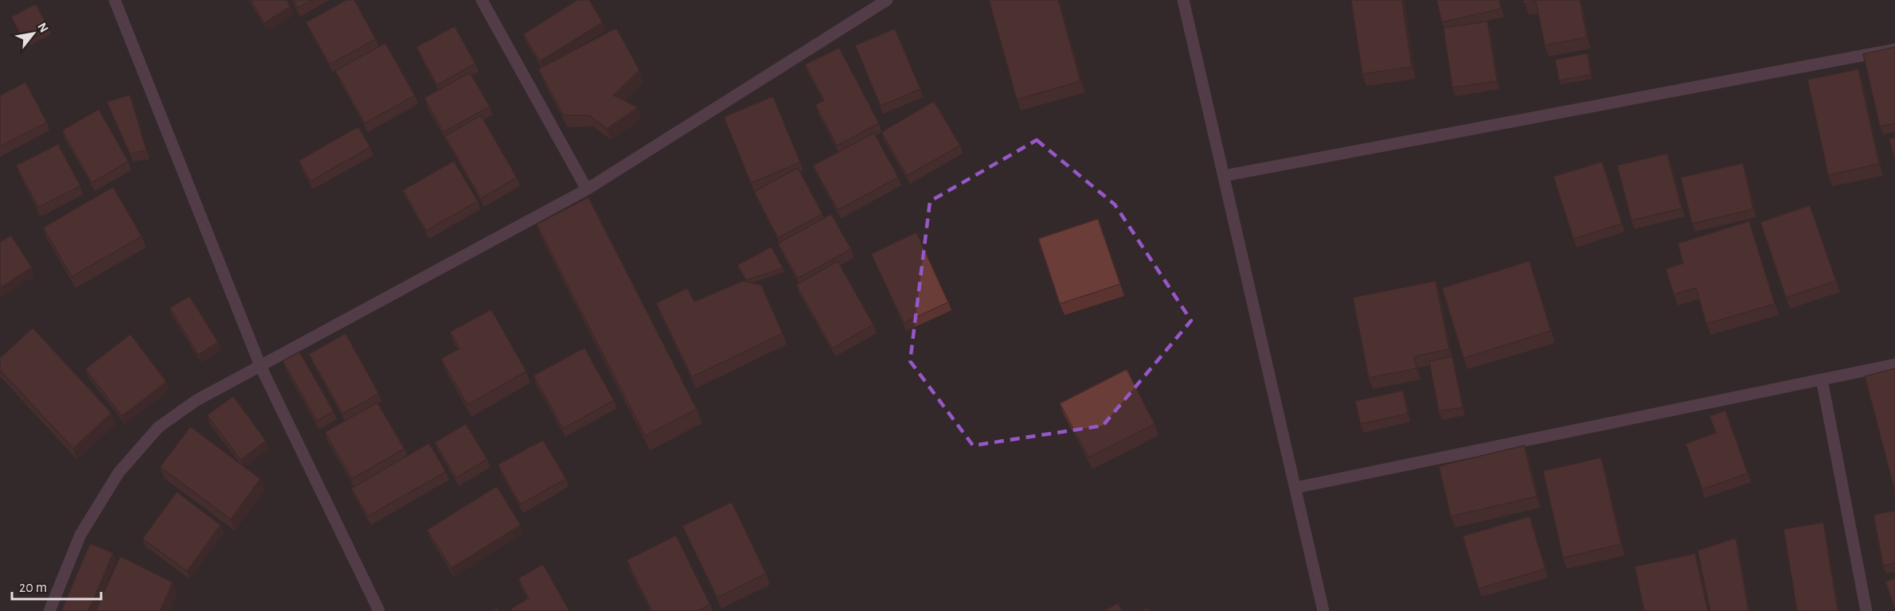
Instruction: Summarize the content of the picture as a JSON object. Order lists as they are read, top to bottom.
{
  "scale_bar": "20 m",
  "north": "top right"
}
